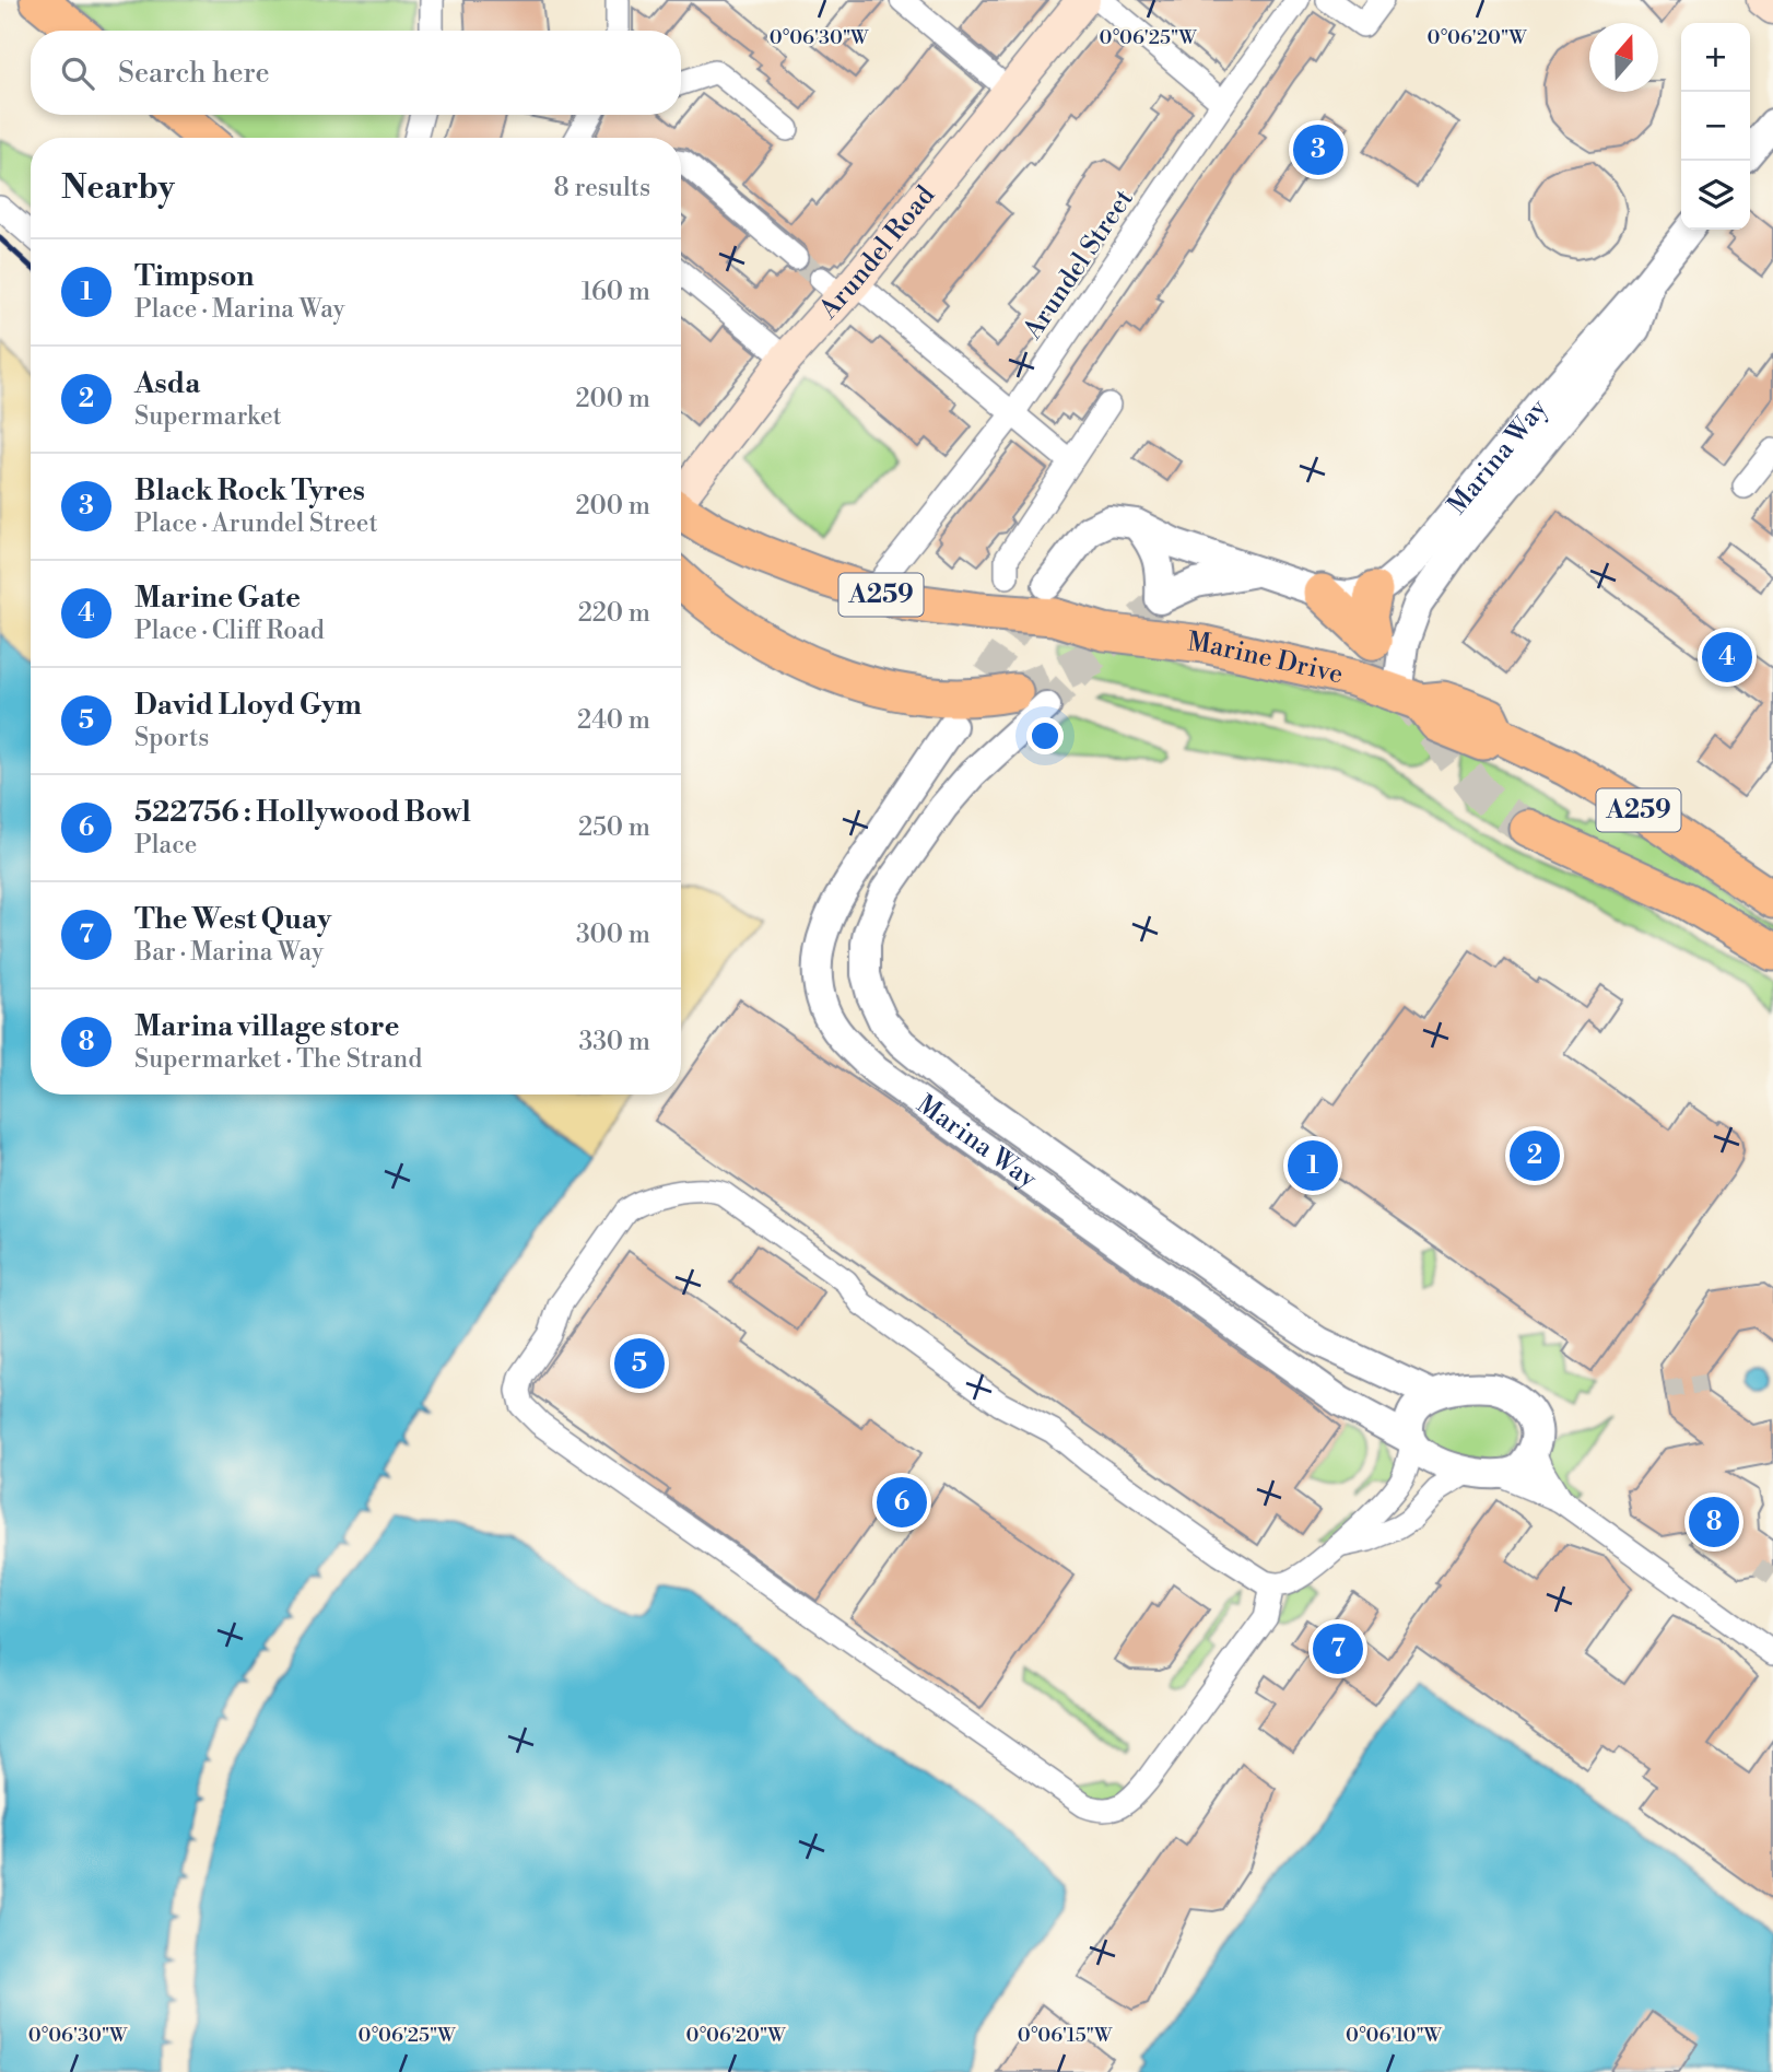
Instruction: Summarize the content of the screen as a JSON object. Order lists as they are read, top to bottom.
{
  "streets": {
    "main road": ["Arundel Road", "A259", "Marine Drive"],
    "street": ["Arundel Street", "Marina Way"]
  },
  "crossings": [
    ["Arundel Street", "Marine Drive"]
  ],
  "north": "top",
  "page": {
    "map_buttons": ["+", "−"],
    "search": "Search here",
    "pins": [
      "3",
      "4",
      "2",
      "1",
      "5",
      "6",
      "8",
      "7"
    ],
    "heading": ["Nearby", "8 results"],
    "list": [
      {
        "mark": "1",
        "name": "Timpson",
        "note": "Place · Marina Way",
        "value": "160 m"
      },
      {
        "mark": "2",
        "name": "Asda",
        "note": "Supermarket",
        "value": "200 m"
      },
      {
        "mark": "3",
        "name": "Black Rock Tyres",
        "note": "Place · Arundel Street",
        "value": "200 m"
      },
      {
        "mark": "4",
        "name": "Marine Gate",
        "note": "Place · Cliff Road",
        "value": "220 m"
      },
      {
        "mark": "5",
        "name": "David Lloyd Gym",
        "note": "Sports",
        "value": "240 m"
      },
      {
        "mark": "6",
        "name": "522756 : Hollywood Bowl",
        "note": "Place",
        "value": "250 m"
      },
      {
        "mark": "7",
        "name": "The West Quay",
        "note": "Bar · Marina Way",
        "value": "300 m"
      },
      {
        "mark": "8",
        "name": "Marina village store",
        "note": "Supermarket · The Strand",
        "value": "330 m"
      }
    ]
  },
  "coordinates": [
    "0°06'30\"W",
    "0°06'25\"W",
    "0°06'20\"W",
    "0°06'15\"W",
    "0°06'10\"W"
  ]
}
